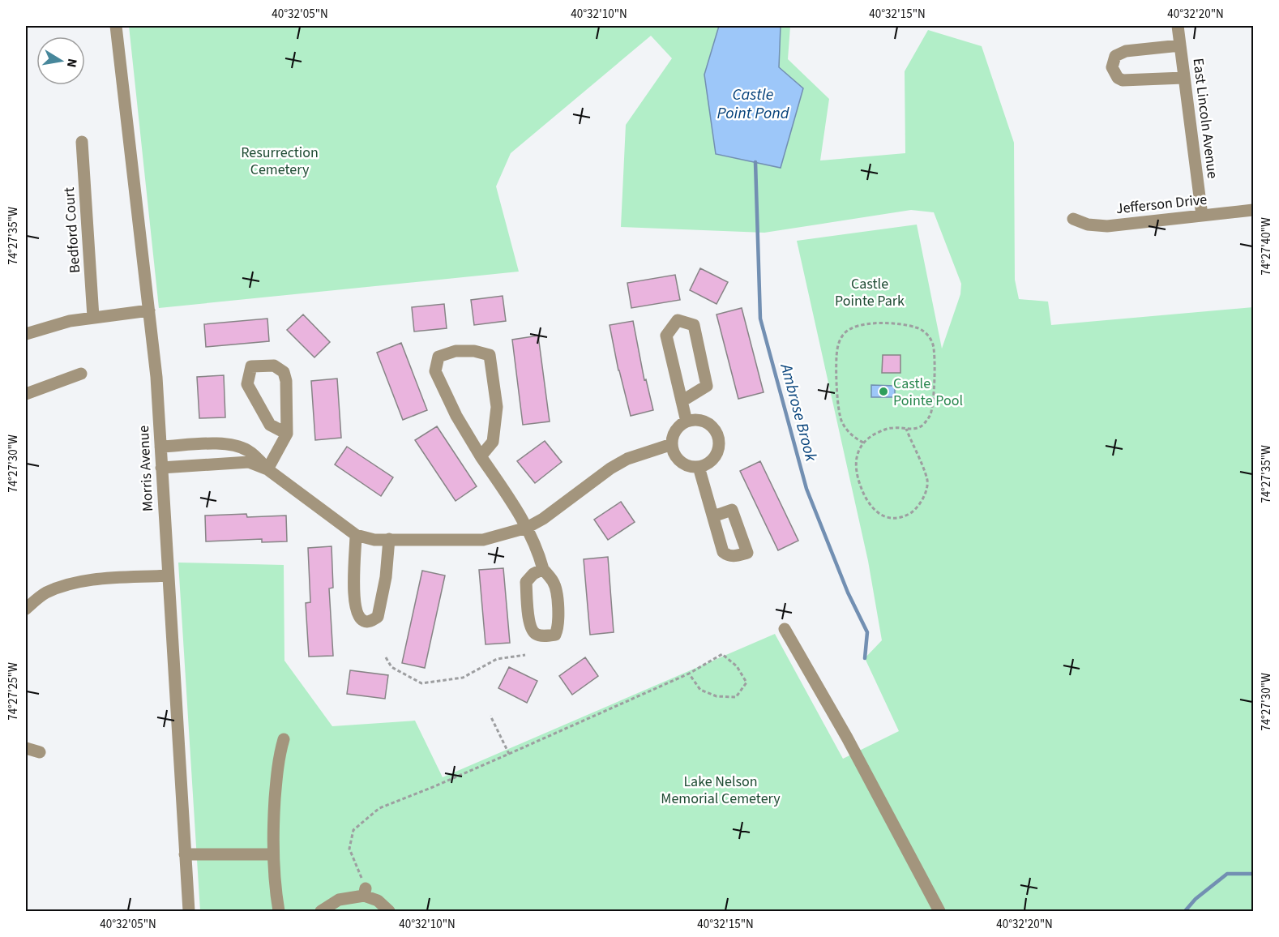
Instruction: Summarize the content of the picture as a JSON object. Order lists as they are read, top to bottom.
{
  "streets": {
    "street": [
      "East Lincoln Avenue",
      "Jefferson Drive",
      "Bedford Court",
      "Morris Avenue"
    ]
  },
  "crossings": [
    ["East Lincoln Avenue", "Jefferson Drive"]
  ],
  "water": ["Castle Point Pond", "Ambrose Brook"],
  "parks": ["Resurrection Cemetery", "Castle Pointe Park", "Lake Nelson Memorial Cemetery"],
  "places": ["Castle Pointe Pool"],
  "north": "right",
  "coordinates": [
    "40°32'05\"N",
    "40°32'10\"N",
    "40°32'15\"N",
    "40°32'20\"N",
    "74°27'35\"W",
    "74°27'40\"W",
    "74°27'30\"W",
    "74°27'25\"W"
  ]
}
